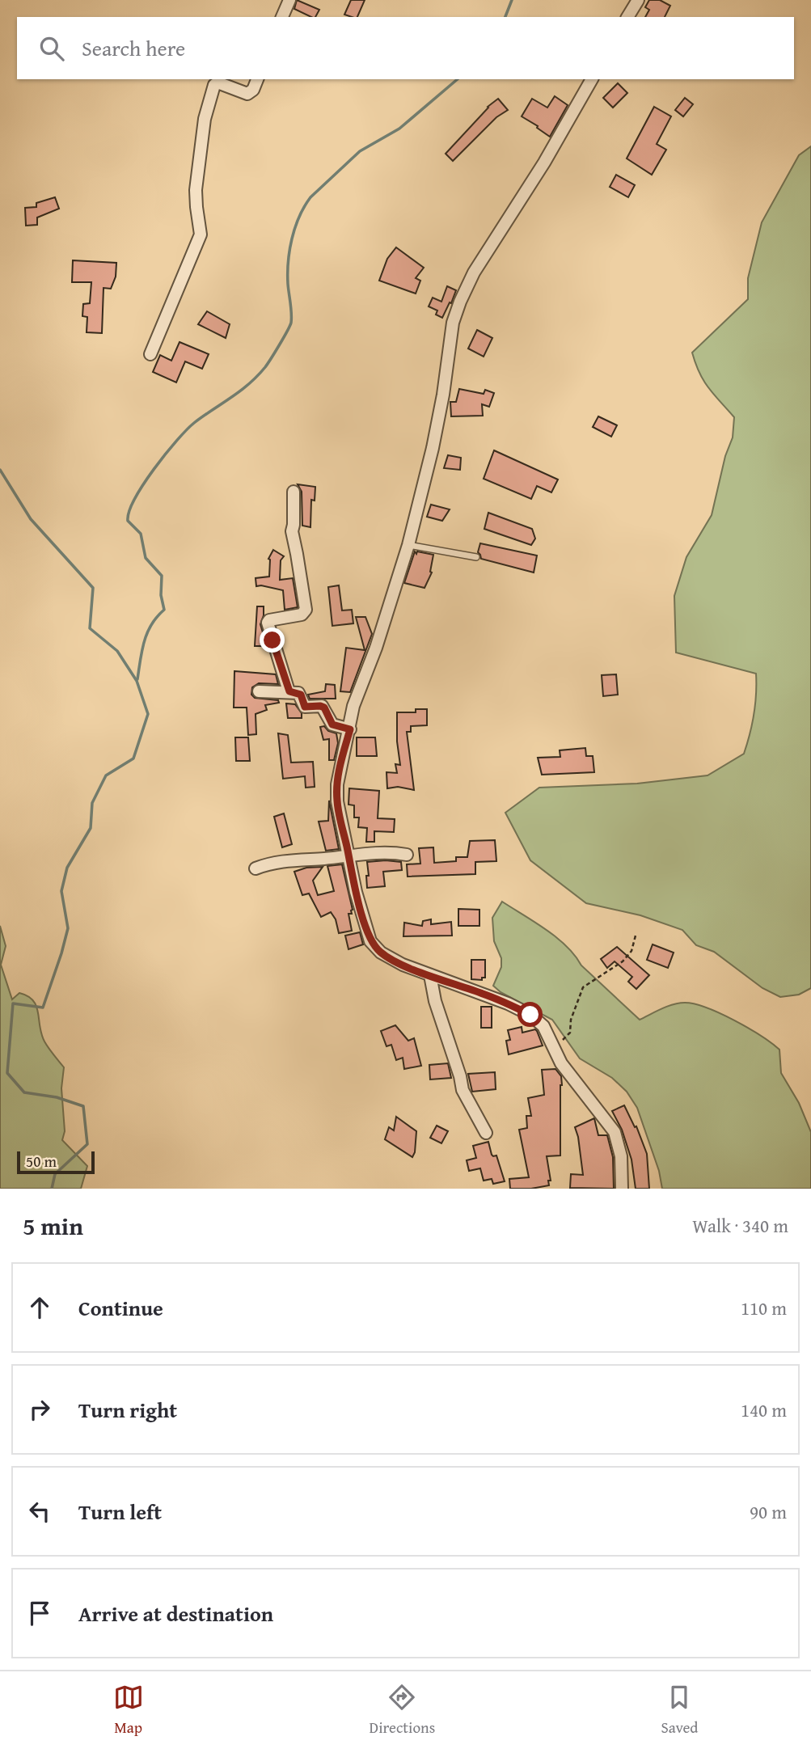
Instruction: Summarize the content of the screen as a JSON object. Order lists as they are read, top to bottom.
{
  "scale_bar": "50 m",
  "page": {
    "search": "Search here",
    "scale": "50 m",
    "heading": ["5 min", "Walk · 340 m"],
    "list": [
      ["Continue", "110 m"],
      ["Turn right", "140 m"],
      ["Turn left", "90 m"],
      "Arrive at destination"
    ],
    "nav": ["Map", "Directions", "Saved"]
  }
}
